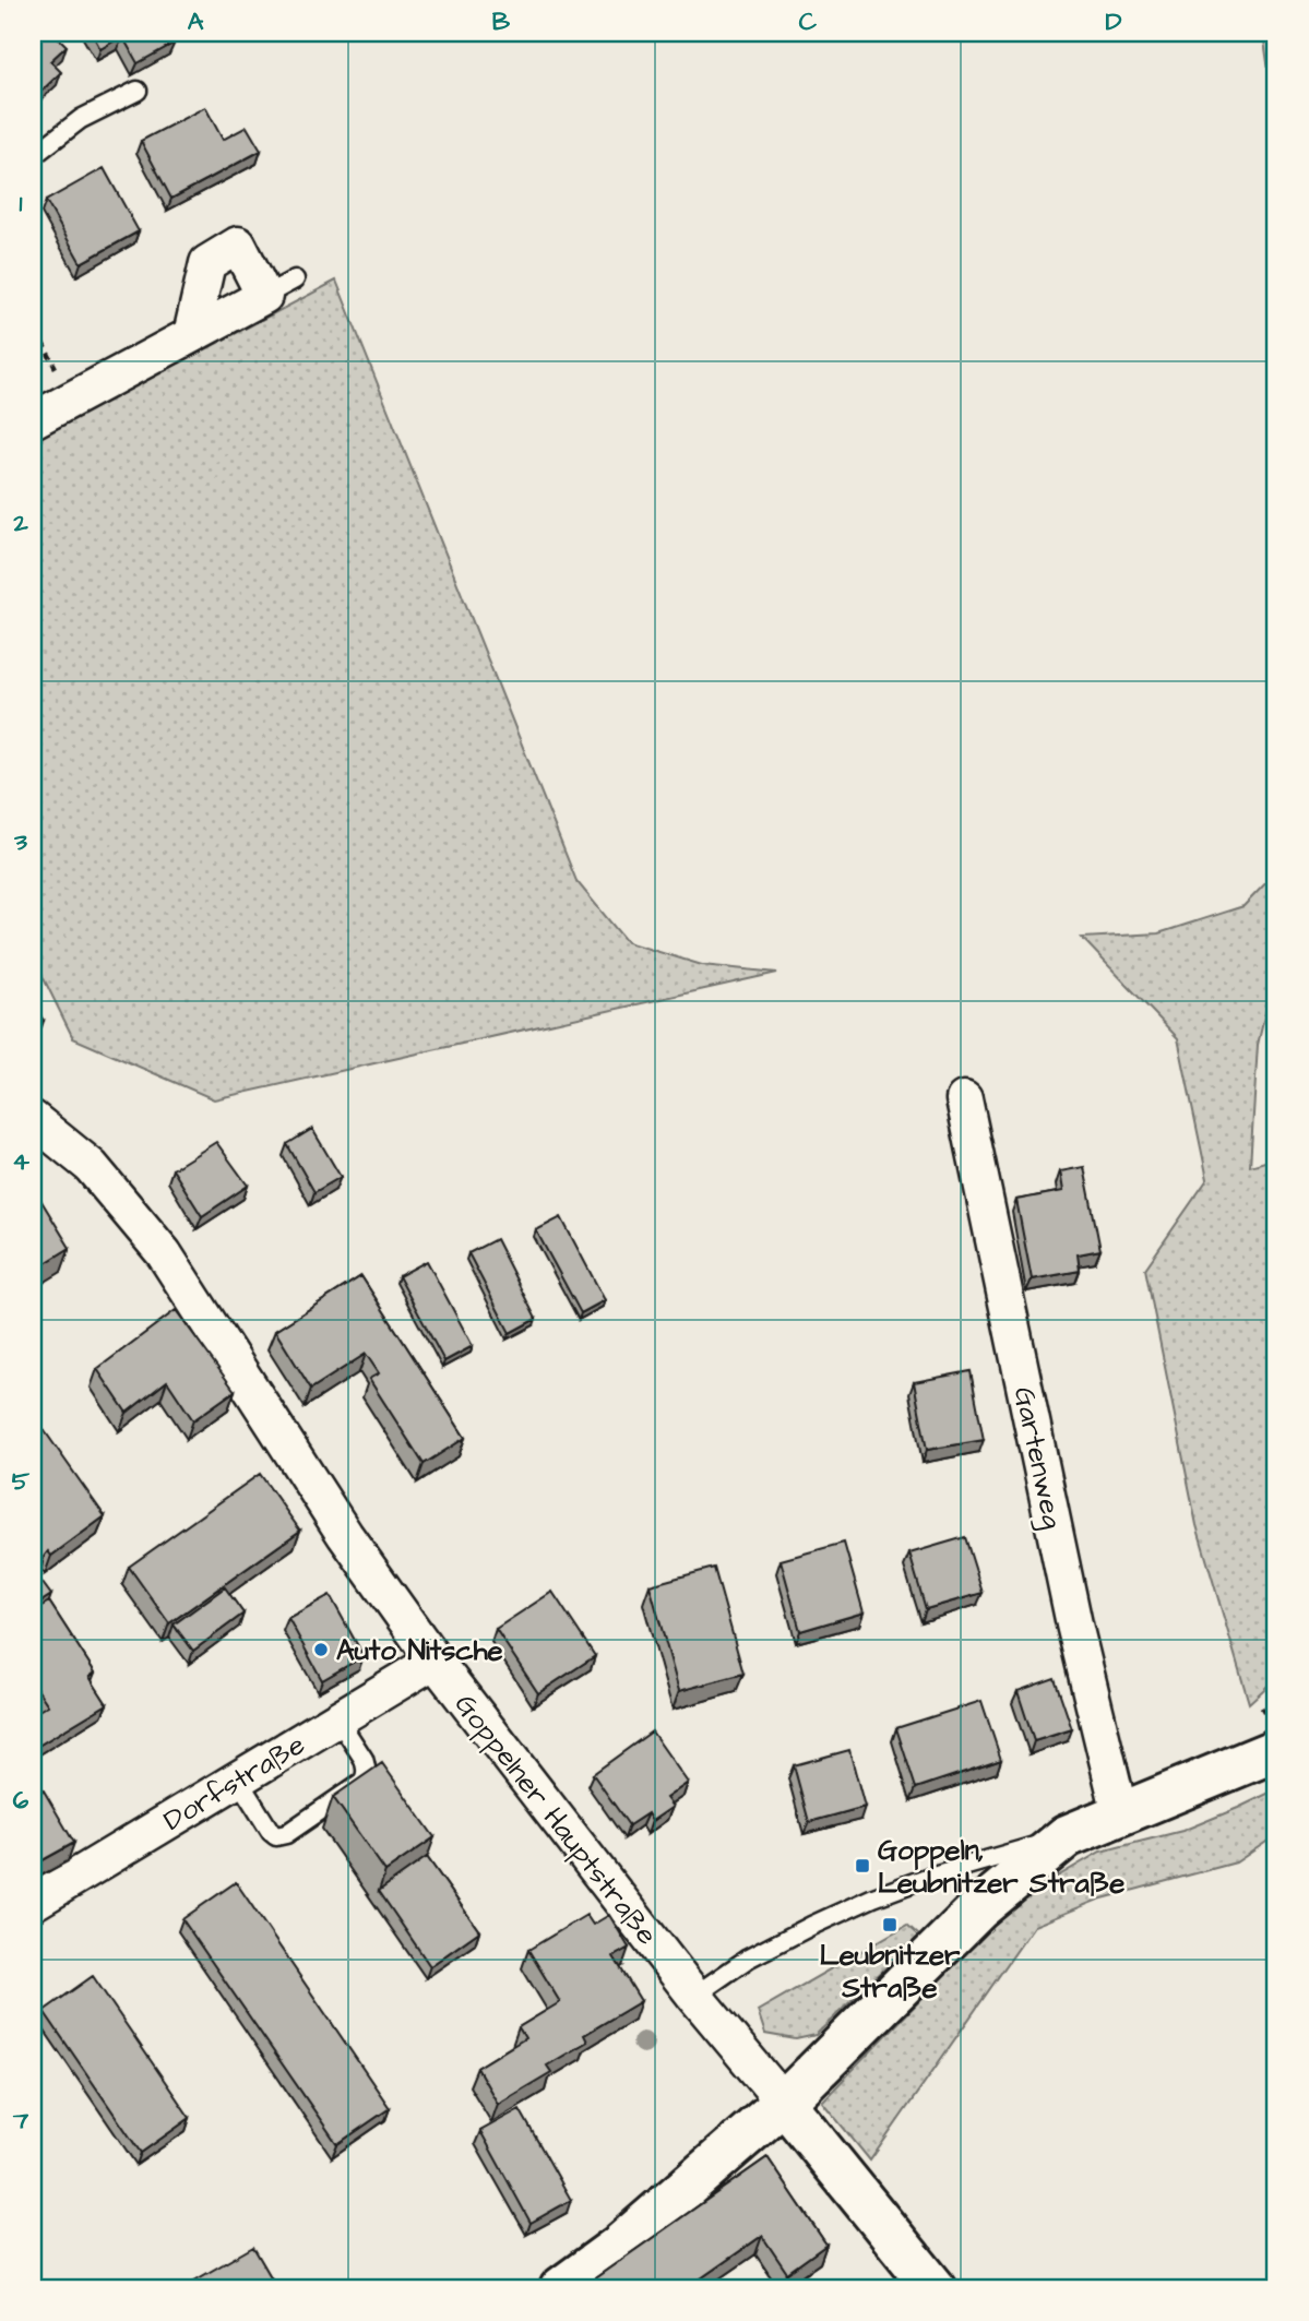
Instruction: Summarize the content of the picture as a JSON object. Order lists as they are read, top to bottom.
{
  "streets": {
    "street": ["Gartenweg", "Dorfstraße", "Goppelner Hauptstraße"]
  },
  "crossings": [
    ["Dorfstraße", "Goppelner Hauptstraße"]
  ],
  "places": {
    "other": ["Auto Nitsche"],
    "transit": ["Goppeln, Leubnitzer Straße", "Leubnitzer Straße"]
  },
  "grid": {
    "columns": [
      "A",
      "B",
      "C",
      "D"
    ],
    "rows": [
      "1",
      "2",
      "3",
      "4",
      "5",
      "6",
      "7"
    ]
  }
}
